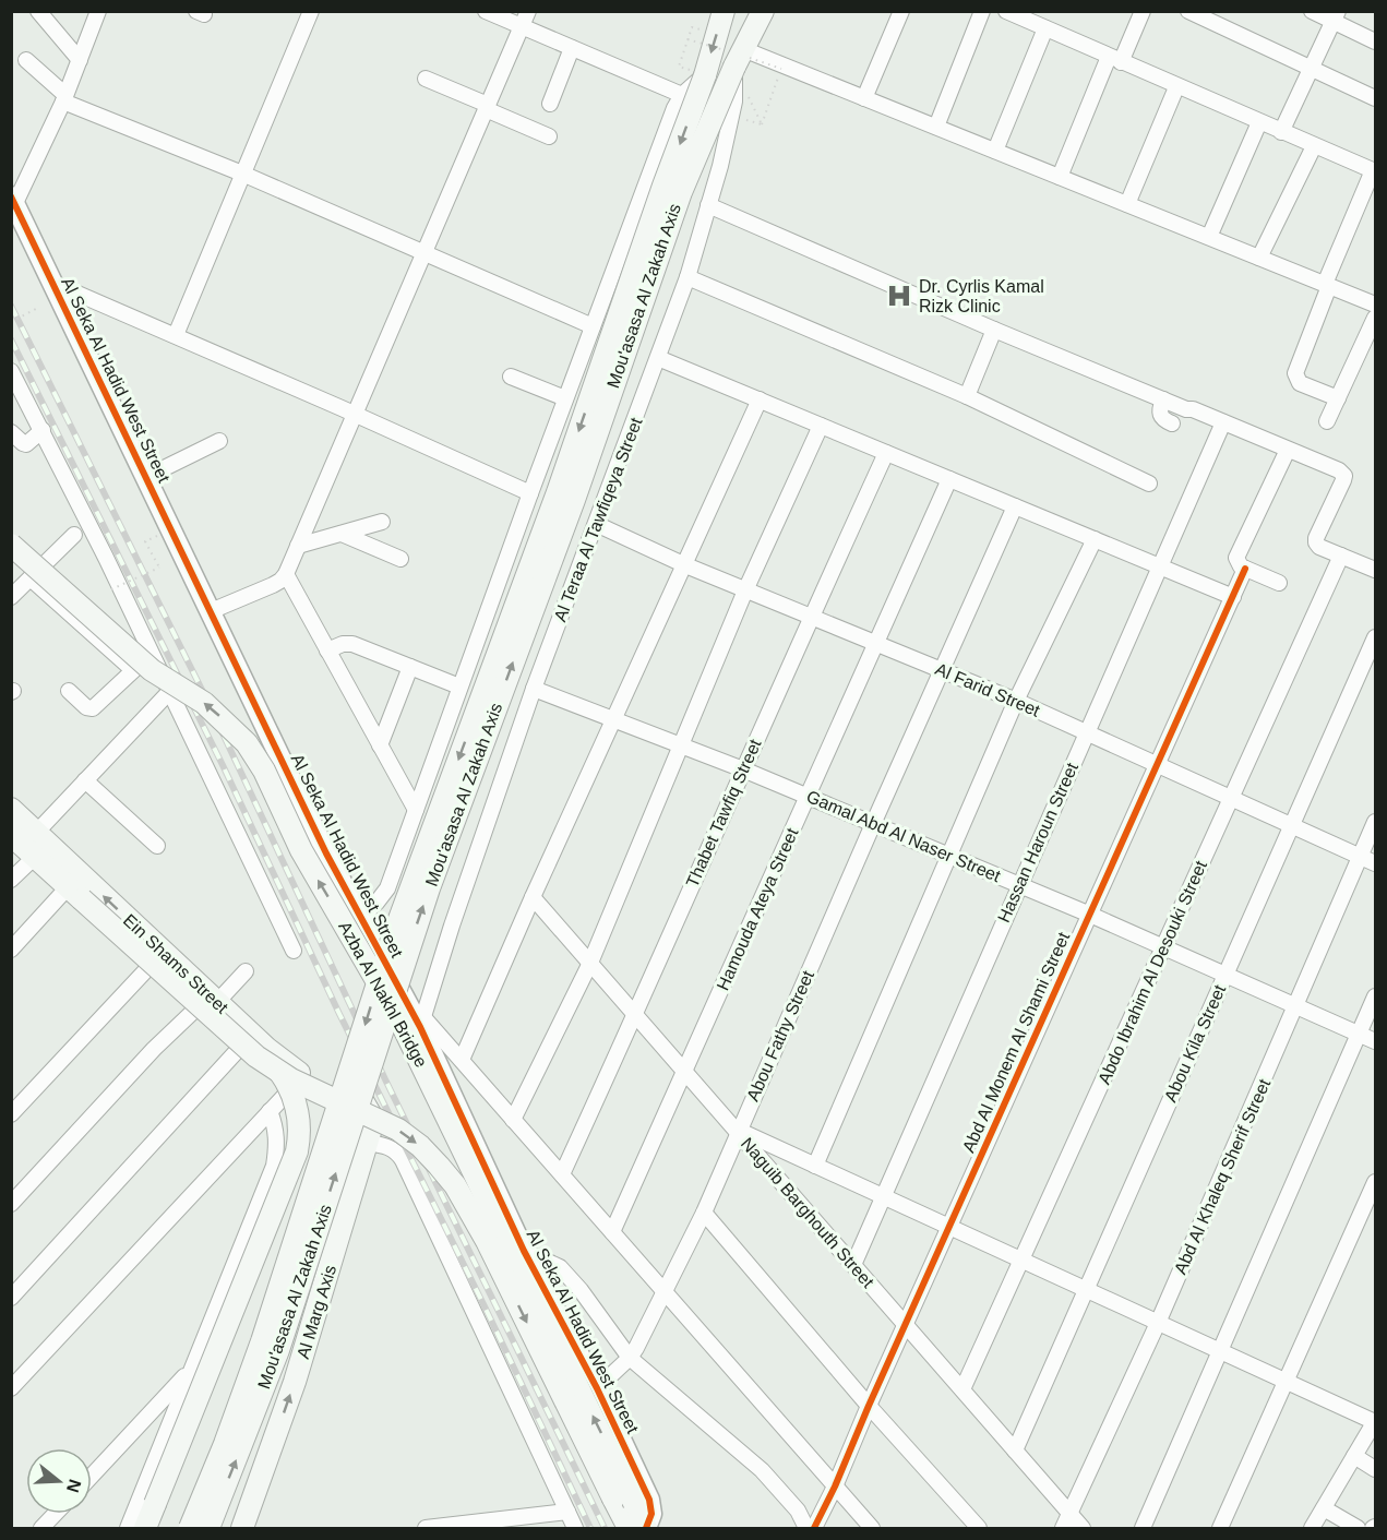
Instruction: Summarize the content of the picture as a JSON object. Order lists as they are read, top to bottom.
{
  "streets": {
    "main road": [
      "Mou'asasa Al Zakah Axis",
      "Al Teraa Al Tawfiqeya Street",
      "Ein Shams Street",
      "Azba Al Nakhl Bridge",
      "Al Marg Axis"
    ],
    "street": [
      "Al Seka Al Hadid West Street",
      "Al Farid Street",
      "Thabet Tawfiq Street",
      "Gamal Abd Al Naser Street",
      "Hassan Haroun Street",
      "Hamouda Ateya Street",
      "Abdo Ibrahim Al Desouki Street",
      "Abou Fathy Street",
      "Abd Al Monem Al Shami Street",
      "Abou Kila Street",
      "Abd Al Khaleq Sherif Street",
      "Naguib Barghouth Street"
    ]
  },
  "crossings": [
    ["Mou'asasa Al Zakah Axis", "Al Teraa Al Tawfiqeya Street"],
    ["Al Seka Al Hadid West Street", "Al Teraa Al Tawfiqeya Street"],
    ["Al Seka Al Hadid West Street", "Azba Al Nakhl Bridge"],
    ["Al Seka Al Hadid West Street", "Abou Fathy Street"],
    ["Al Teraa Al Tawfiqeya Street", "Al Farid Street"],
    ["Al Teraa Al Tawfiqeya Street", "Gamal Abd Al Naser Street"],
    ["Al Farid Street", "Thabet Tawfiq Street"],
    ["Al Farid Street", "Hassan Haroun Street"],
    ["Al Farid Street", "Hamouda Ateya Street"],
    ["Al Farid Street", "Abdo Ibrahim Al Desouki Street"],
    ["Al Farid Street", "Abou Fathy Street"],
    ["Al Farid Street", "Abd Al Monem Al Shami Street"],
    ["Al Farid Street", "Abou Kila Street"],
    ["Al Farid Street", "Abd Al Khaleq Sherif Street"],
    ["Thabet Tawfiq Street", "Gamal Abd Al Naser Street"],
    ["Thabet Tawfiq Street", "Naguib Barghouth Street"],
    ["Gamal Abd Al Naser Street", "Hassan Haroun Street"],
    ["Gamal Abd Al Naser Street", "Hamouda Ateya Street"],
    ["Gamal Abd Al Naser Street", "Abdo Ibrahim Al Desouki Street"],
    ["Gamal Abd Al Naser Street", "Abou Fathy Street"],
    ["Gamal Abd Al Naser Street", "Abd Al Monem Al Shami Street"],
    ["Gamal Abd Al Naser Street", "Abou Kila Street"],
    ["Gamal Abd Al Naser Street", "Abd Al Khaleq Sherif Street"],
    ["Hassan Haroun Street", "Naguib Barghouth Street"],
    ["Hamouda Ateya Street", "Naguib Barghouth Street"],
    ["Ein Shams Street", "Azba Al Nakhl Bridge"],
    ["Ein Shams Street", "Al Marg Axis"],
    ["Abdo Ibrahim Al Desouki Street", "Naguib Barghouth Street"],
    ["Abou Fathy Street", "Naguib Barghouth Street"],
    ["Abd Al Monem Al Shami Street", "Naguib Barghouth Street"],
    ["Abou Kila Street", "Naguib Barghouth Street"],
    ["Abd Al Khaleq Sherif Street", "Naguib Barghouth Street"]
  ],
  "places": {
    "hospital": ["Dr. Cyrlis Kamal Rizk Clinic"]
  },
  "north": "right"
}
